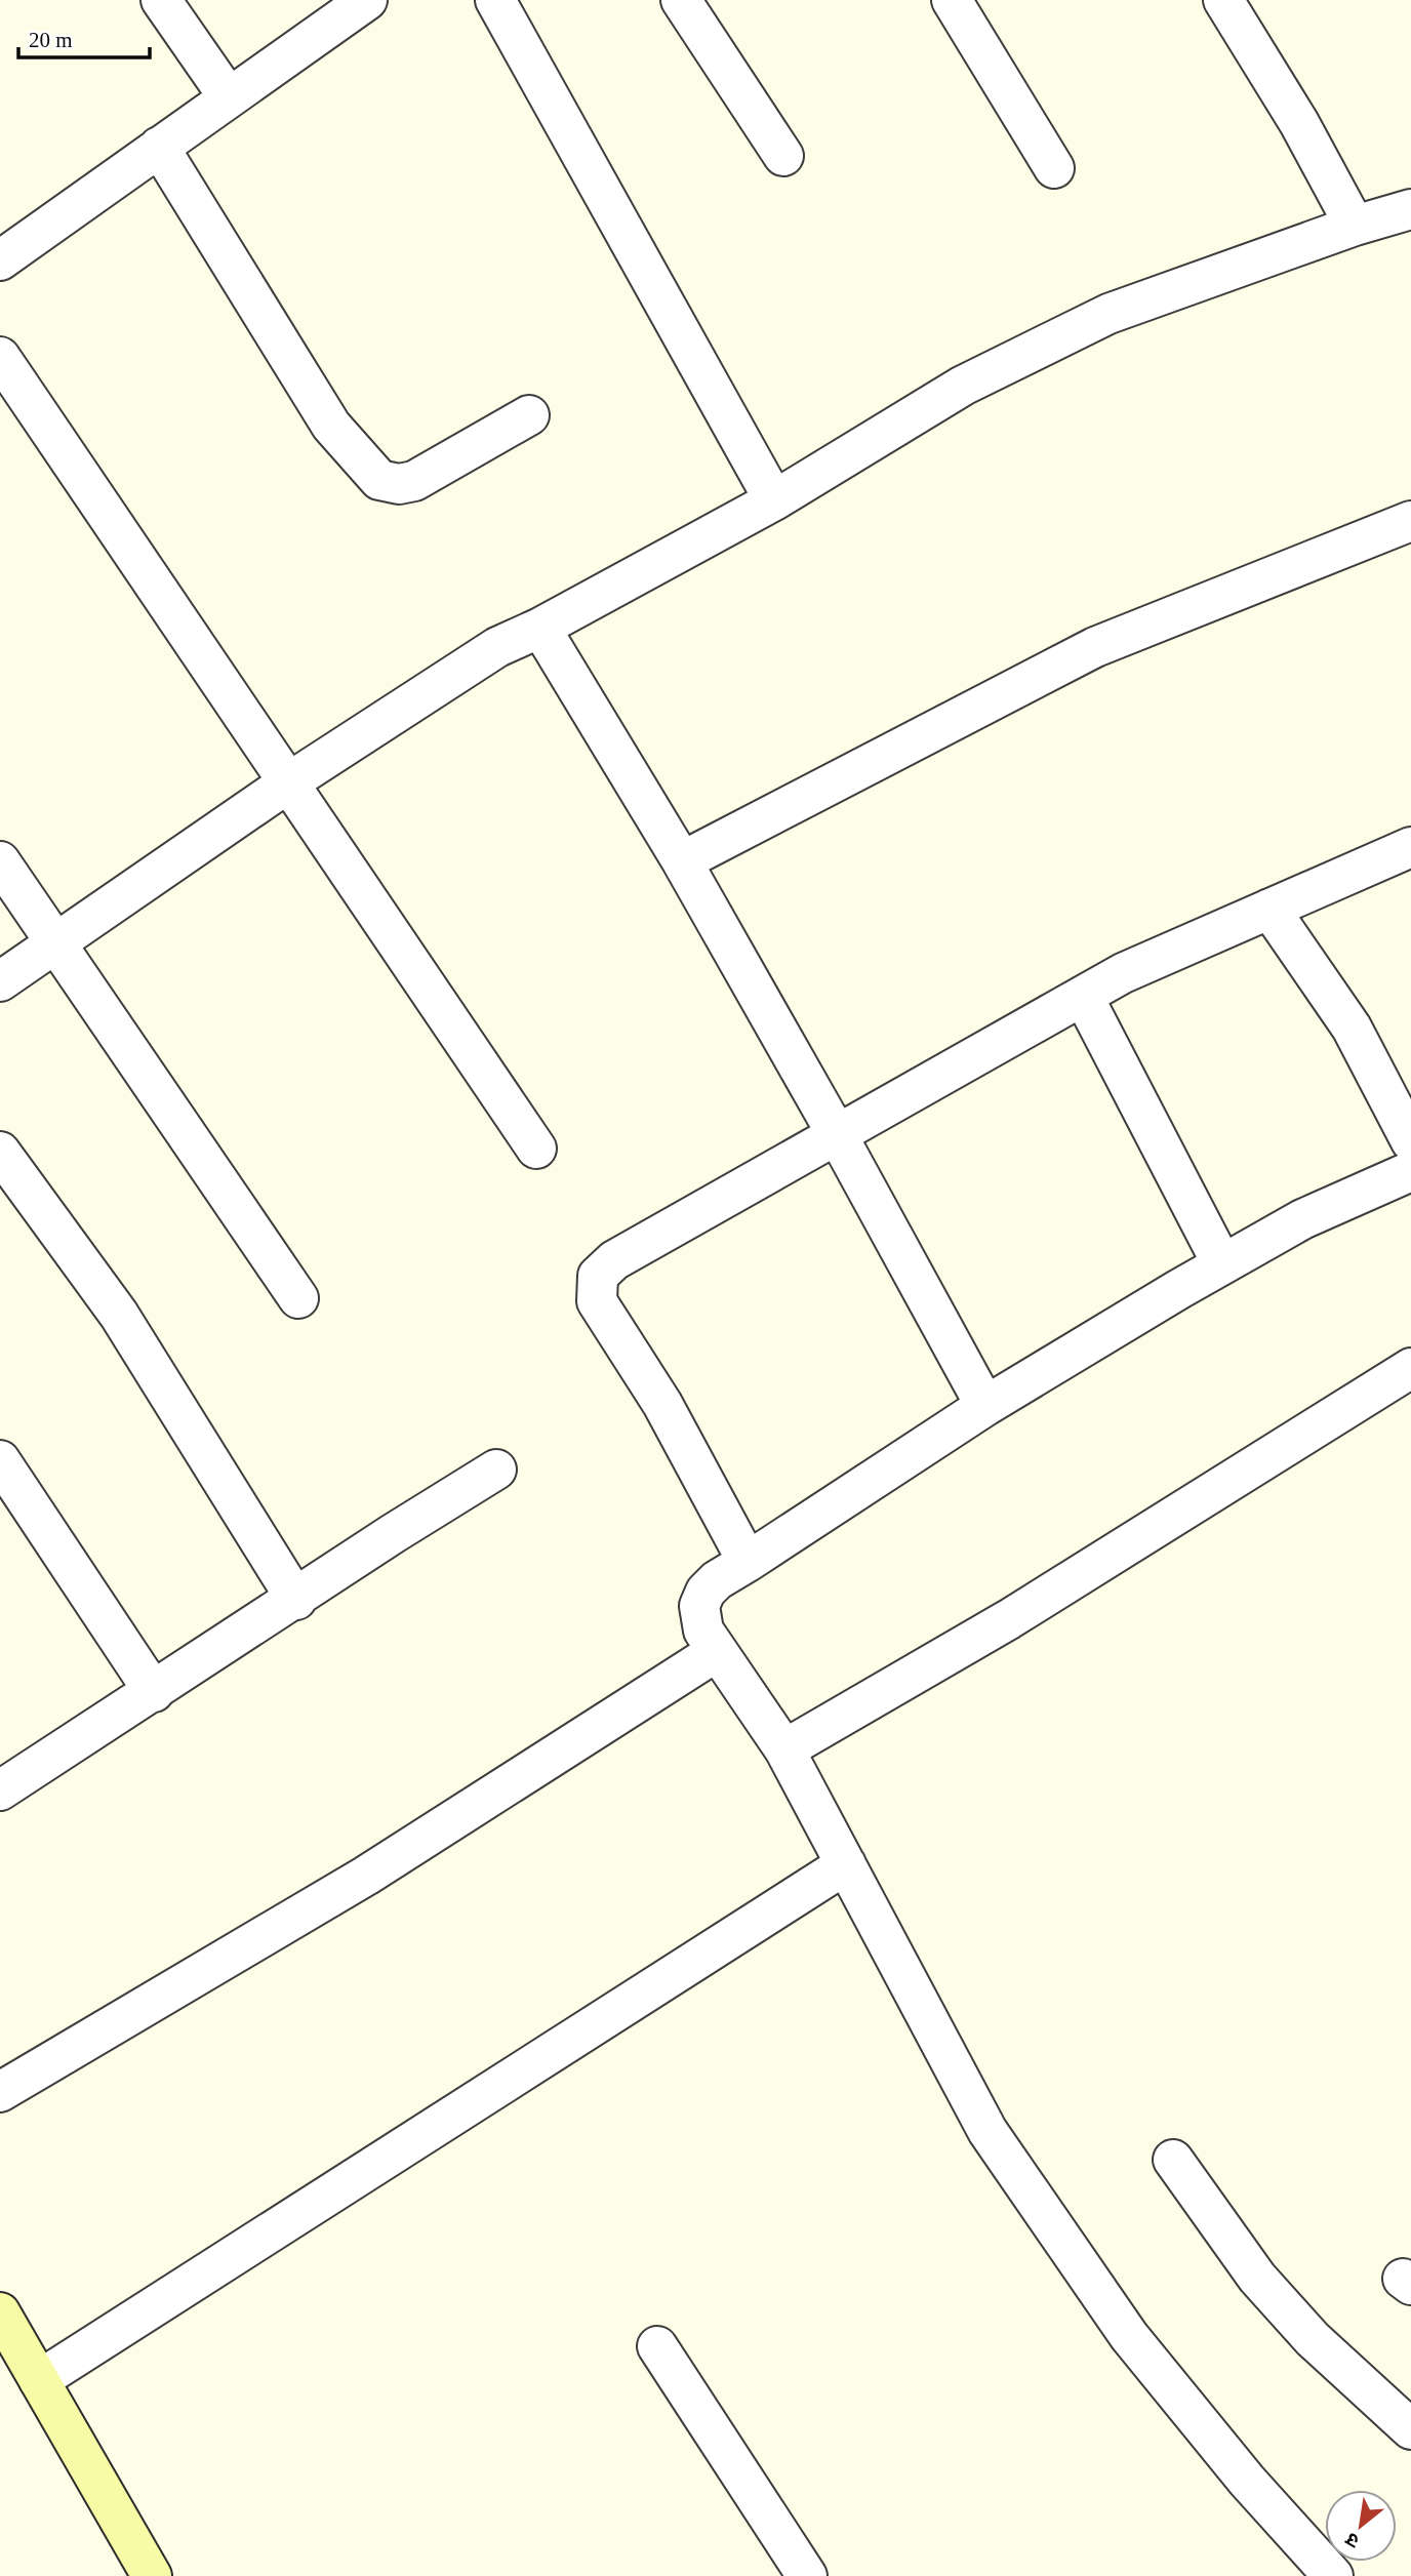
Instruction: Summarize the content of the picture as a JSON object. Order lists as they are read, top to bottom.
{
  "scale_bar": "20 m",
  "north": "bottom left"
}
